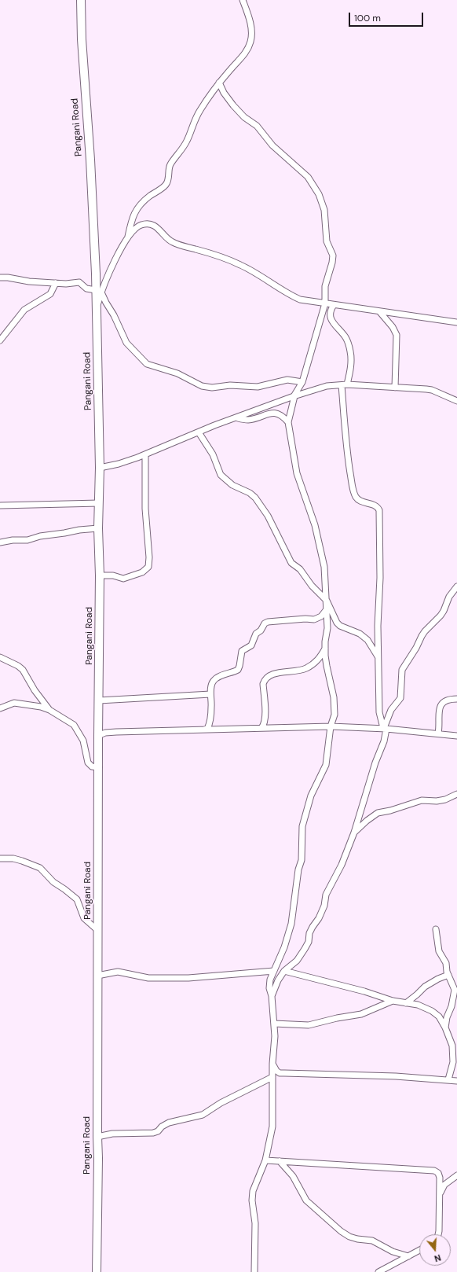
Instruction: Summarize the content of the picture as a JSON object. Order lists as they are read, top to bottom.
{
  "streets": {
    "main road": ["Pangani Road"]
  },
  "scale_bar": "100 m",
  "north": "bottom"
}
